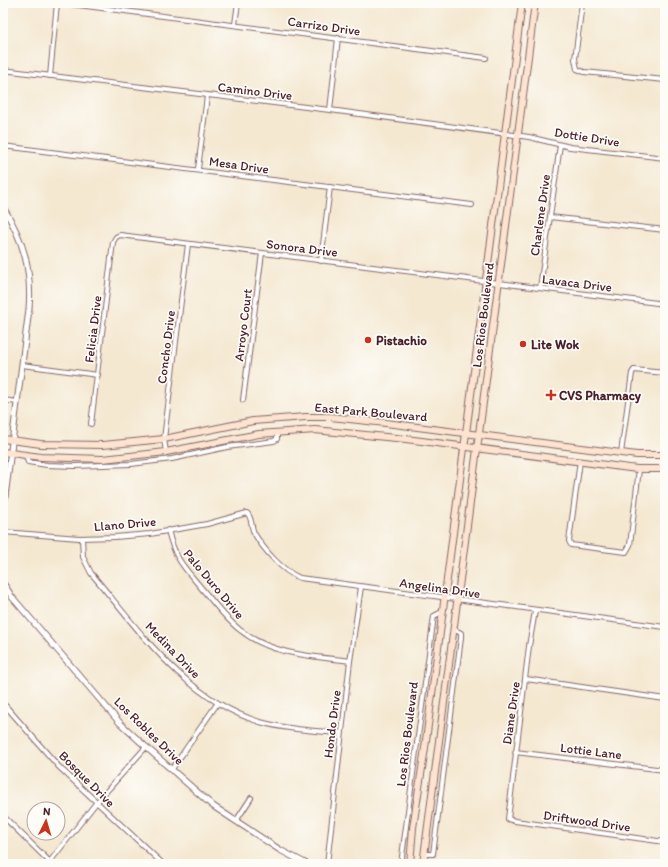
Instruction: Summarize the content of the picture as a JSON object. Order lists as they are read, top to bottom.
{
  "streets": {
    "main road": ["Los Rios Boulevard", "East Park Boulevard"],
    "street": [
      "Carrizo Drive",
      "Camino Drive",
      "Dottie Drive",
      "Mesa Drive",
      "Charlene Drive",
      "Sonora Drive",
      "Lavaca Drive",
      "Arroyo Court",
      "Felicia Drive",
      "Concho Drive",
      "Llano Drive",
      "Palo Duro Drive",
      "Angelina Drive",
      "Medina Drive",
      "Diane Drive",
      "Hondo Drive",
      "Los Robles Drive",
      "Lottie Lane",
      "Bosque Drive",
      "Driftwood Drive"
    ]
  },
  "crossings": [
    ["Camino Drive", "Dottie Drive"],
    ["Camino Drive", "Los Rios Boulevard"],
    ["Dottie Drive", "Charlene Drive"],
    ["Dottie Drive", "Los Rios Boulevard"],
    ["Charlene Drive", "Lavaca Drive"],
    ["Sonora Drive", "Lavaca Drive"],
    ["Sonora Drive", "Los Rios Boulevard"],
    ["Sonora Drive", "Arroyo Court"],
    ["Sonora Drive", "Felicia Drive"],
    ["Sonora Drive", "Concho Drive"],
    ["Lavaca Drive", "Los Rios Boulevard"],
    ["Los Rios Boulevard", "East Park Boulevard"],
    ["Los Rios Boulevard", "Angelina Drive"],
    ["Concho Drive", "East Park Boulevard"],
    ["Llano Drive", "Palo Duro Drive"],
    ["Llano Drive", "Angelina Drive"],
    ["Llano Drive", "Medina Drive"],
    ["Palo Duro Drive", "Hondo Drive"],
    ["Angelina Drive", "Diane Drive"],
    ["Angelina Drive", "Hondo Drive"],
    ["Medina Drive", "Hondo Drive"],
    ["Diane Drive", "Lottie Lane"],
    ["Diane Drive", "Driftwood Drive"]
  ],
  "places": {
    "other": ["Pistachio", "Lite Wok"],
    "health": ["CVS Pharmacy"]
  },
  "north": "top"
}
